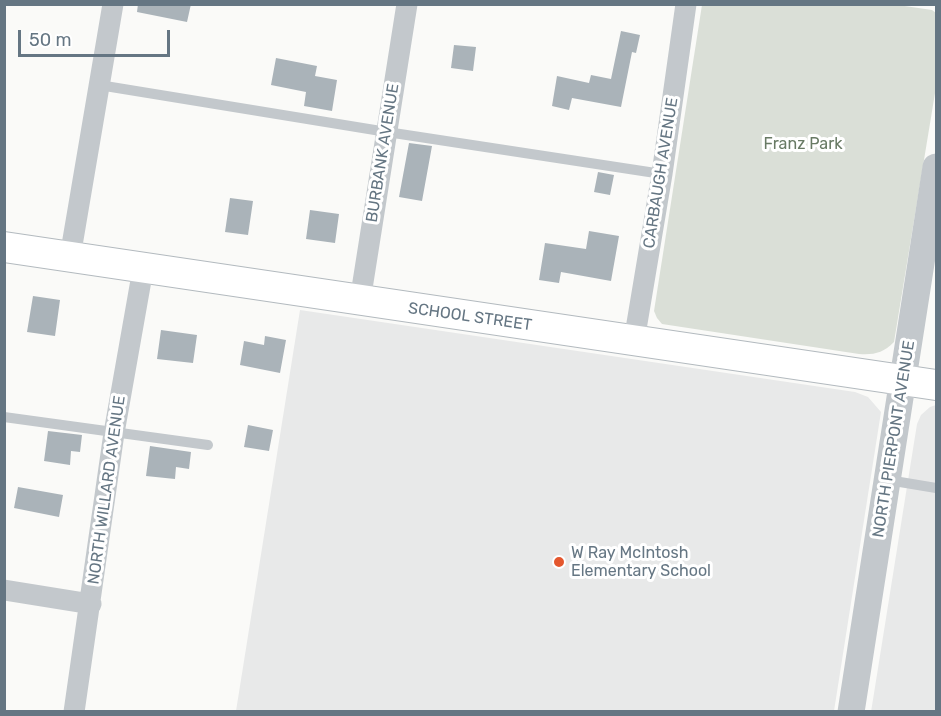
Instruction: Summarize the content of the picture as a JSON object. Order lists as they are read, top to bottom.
{
  "streets": {
    "main road": ["SCHOOL STREET"],
    "street": [
      "BURBANK AVENUE",
      "CARBAUGH AVENUE",
      "NORTH PIERPONT AVENUE",
      "NORTH WILLARD AVENUE"
    ]
  },
  "crossings": [
    ["BURBANK AVENUE", "SCHOOL STREET"],
    ["CARBAUGH AVENUE", "SCHOOL STREET"],
    ["SCHOOL STREET", "NORTH PIERPONT AVENUE"],
    ["SCHOOL STREET", "NORTH WILLARD AVENUE"]
  ],
  "parks": ["Franz Park"],
  "places": ["W Ray McIntosh Elementary School"],
  "scale_bar": "50 m"
}
